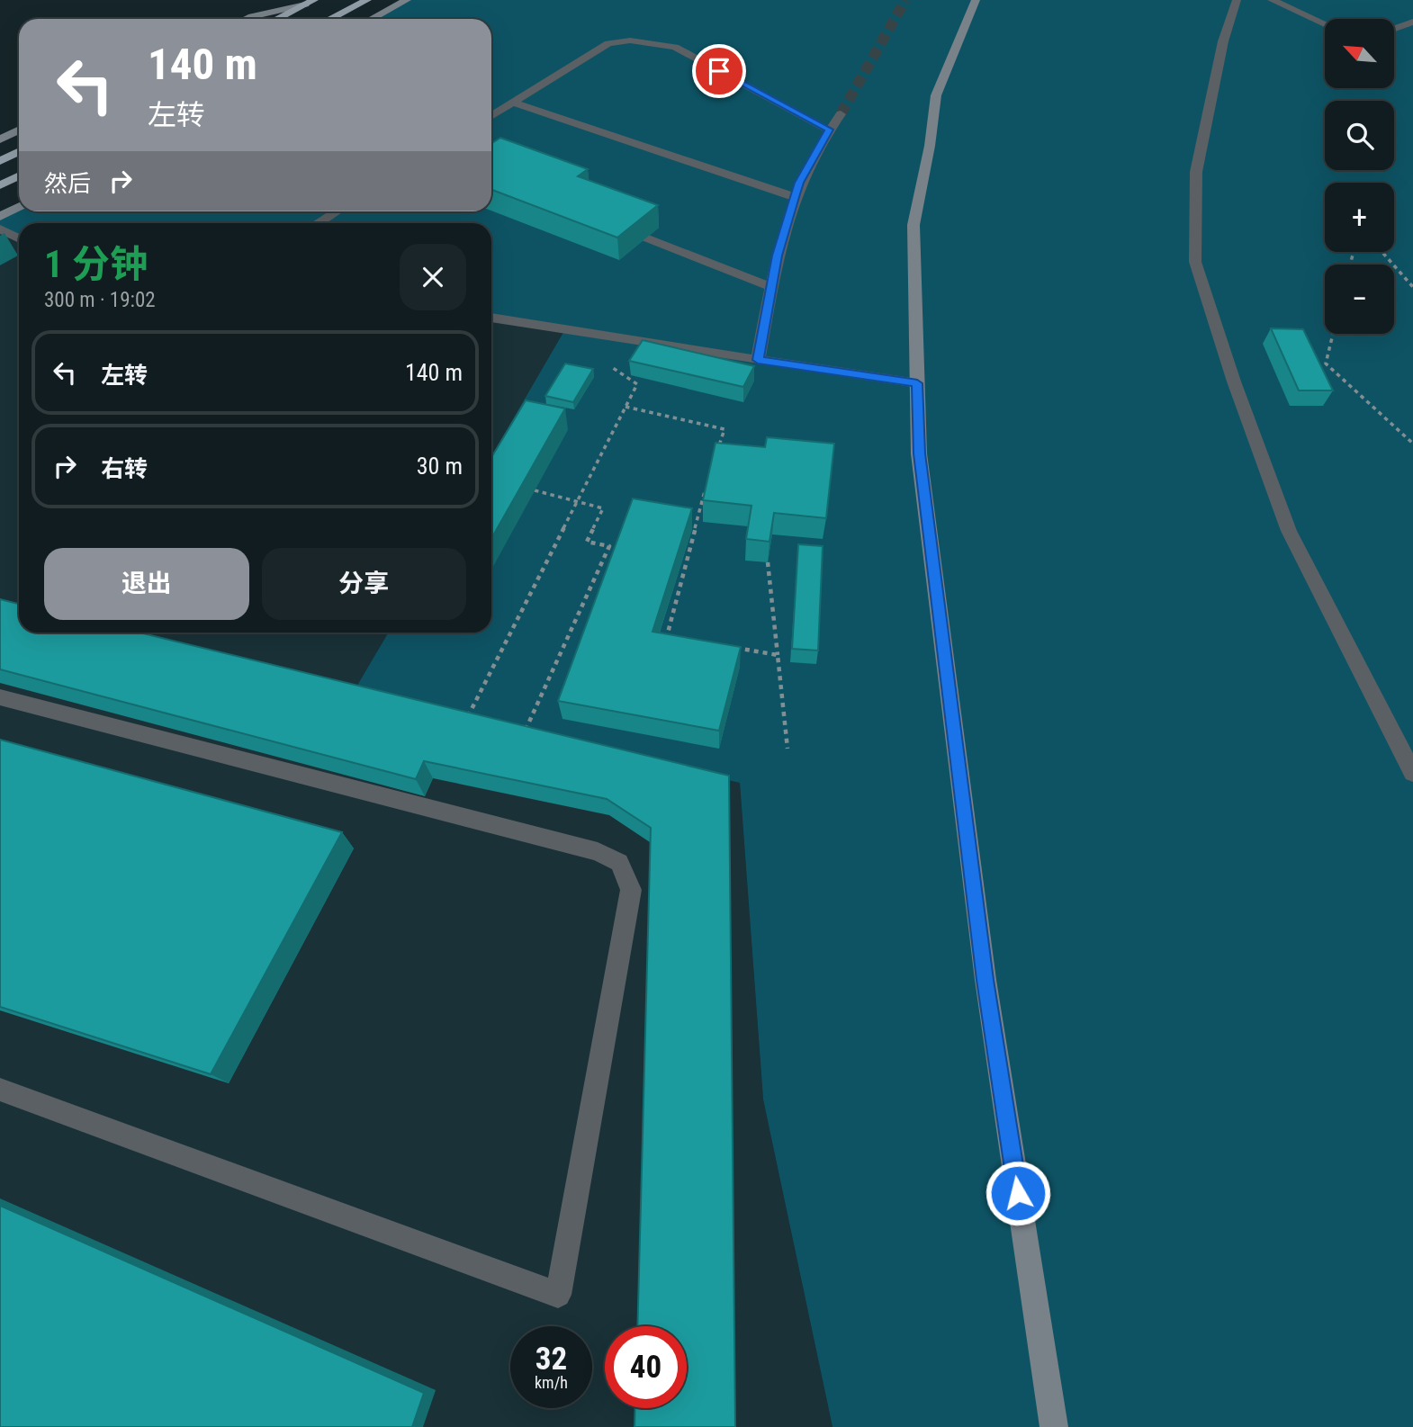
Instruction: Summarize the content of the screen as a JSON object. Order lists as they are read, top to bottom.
{
  "north": "top left",
  "page": {
    "map_buttons": ["+", "−"],
    "turn": ["140 m", "左转"],
    "then": "然后",
    "heading": ["1 分钟", "300 m · 19:02"],
    "list": [
      {
        "name": "左转",
        "value": "140 m"
      },
      {
        "name": "右转",
        "value": "30 m"
      }
    ],
    "buttons": ["退出", "分享"],
    "speed": "32 km/h",
    "limit": "40"
  }
}
